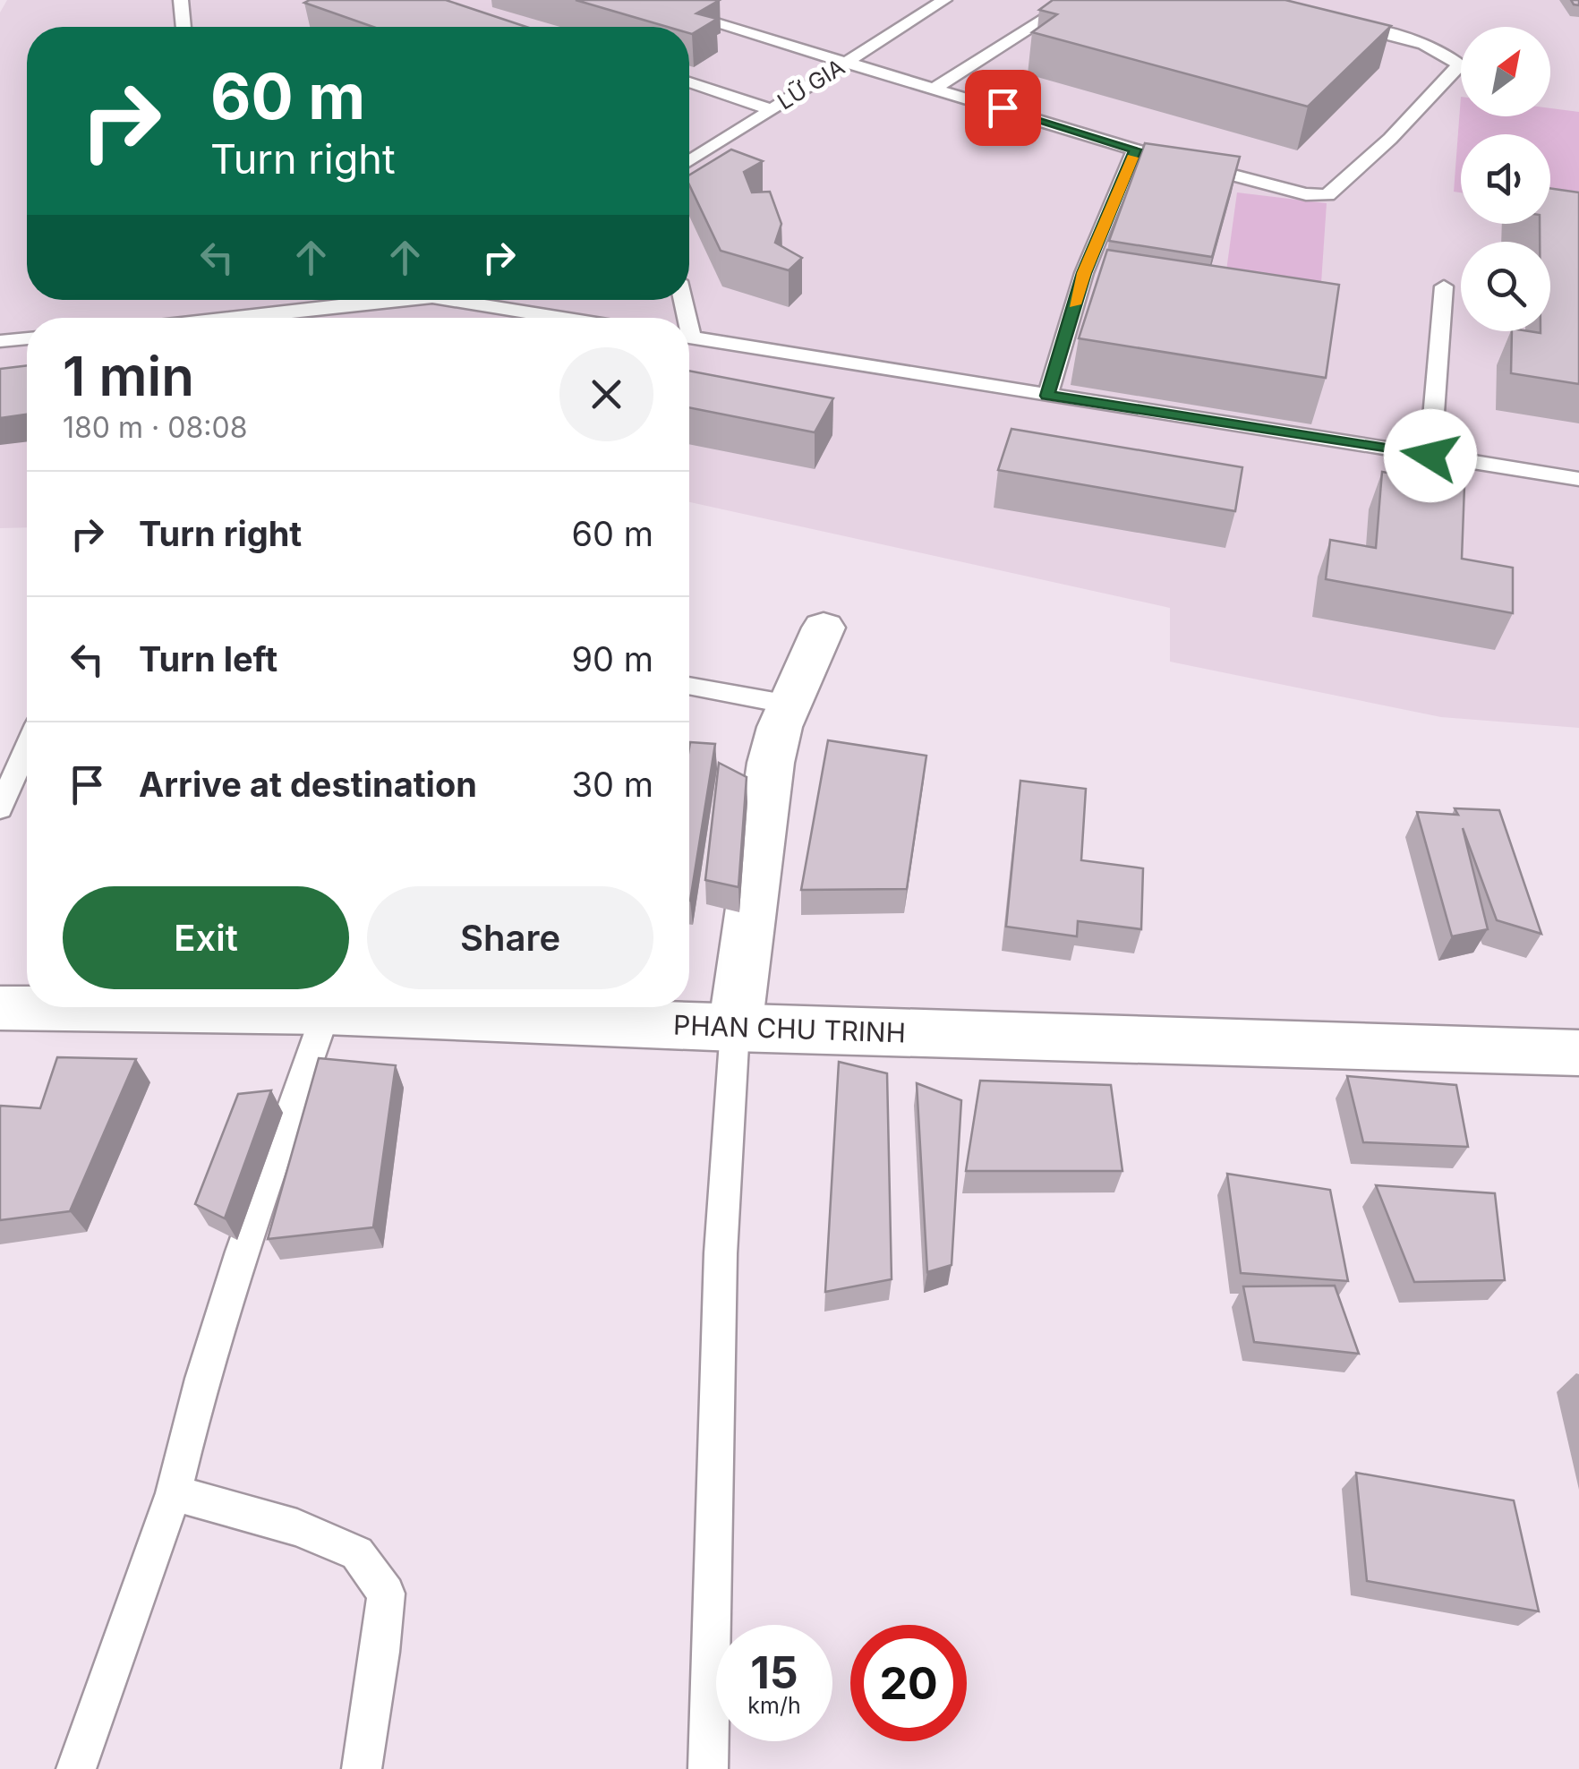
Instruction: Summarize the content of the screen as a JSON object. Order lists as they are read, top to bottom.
{
  "streets": {
    "main road": ["PHAN CHU TRINH"],
    "lane": ["LỮ GIA"]
  },
  "north": "top right",
  "page": {
    "turn": ["60 m", "Turn right"],
    "heading": ["1 min", "180 m · 08:08"],
    "list": [
      {
        "name": "Turn right",
        "value": "60 m"
      },
      {
        "name": "Turn left",
        "value": "90 m"
      },
      {
        "name": "Arrive at destination",
        "value": "30 m"
      }
    ],
    "buttons": ["Exit", "Share"],
    "speed": "15 km/h",
    "limit": "20"
  }
}
